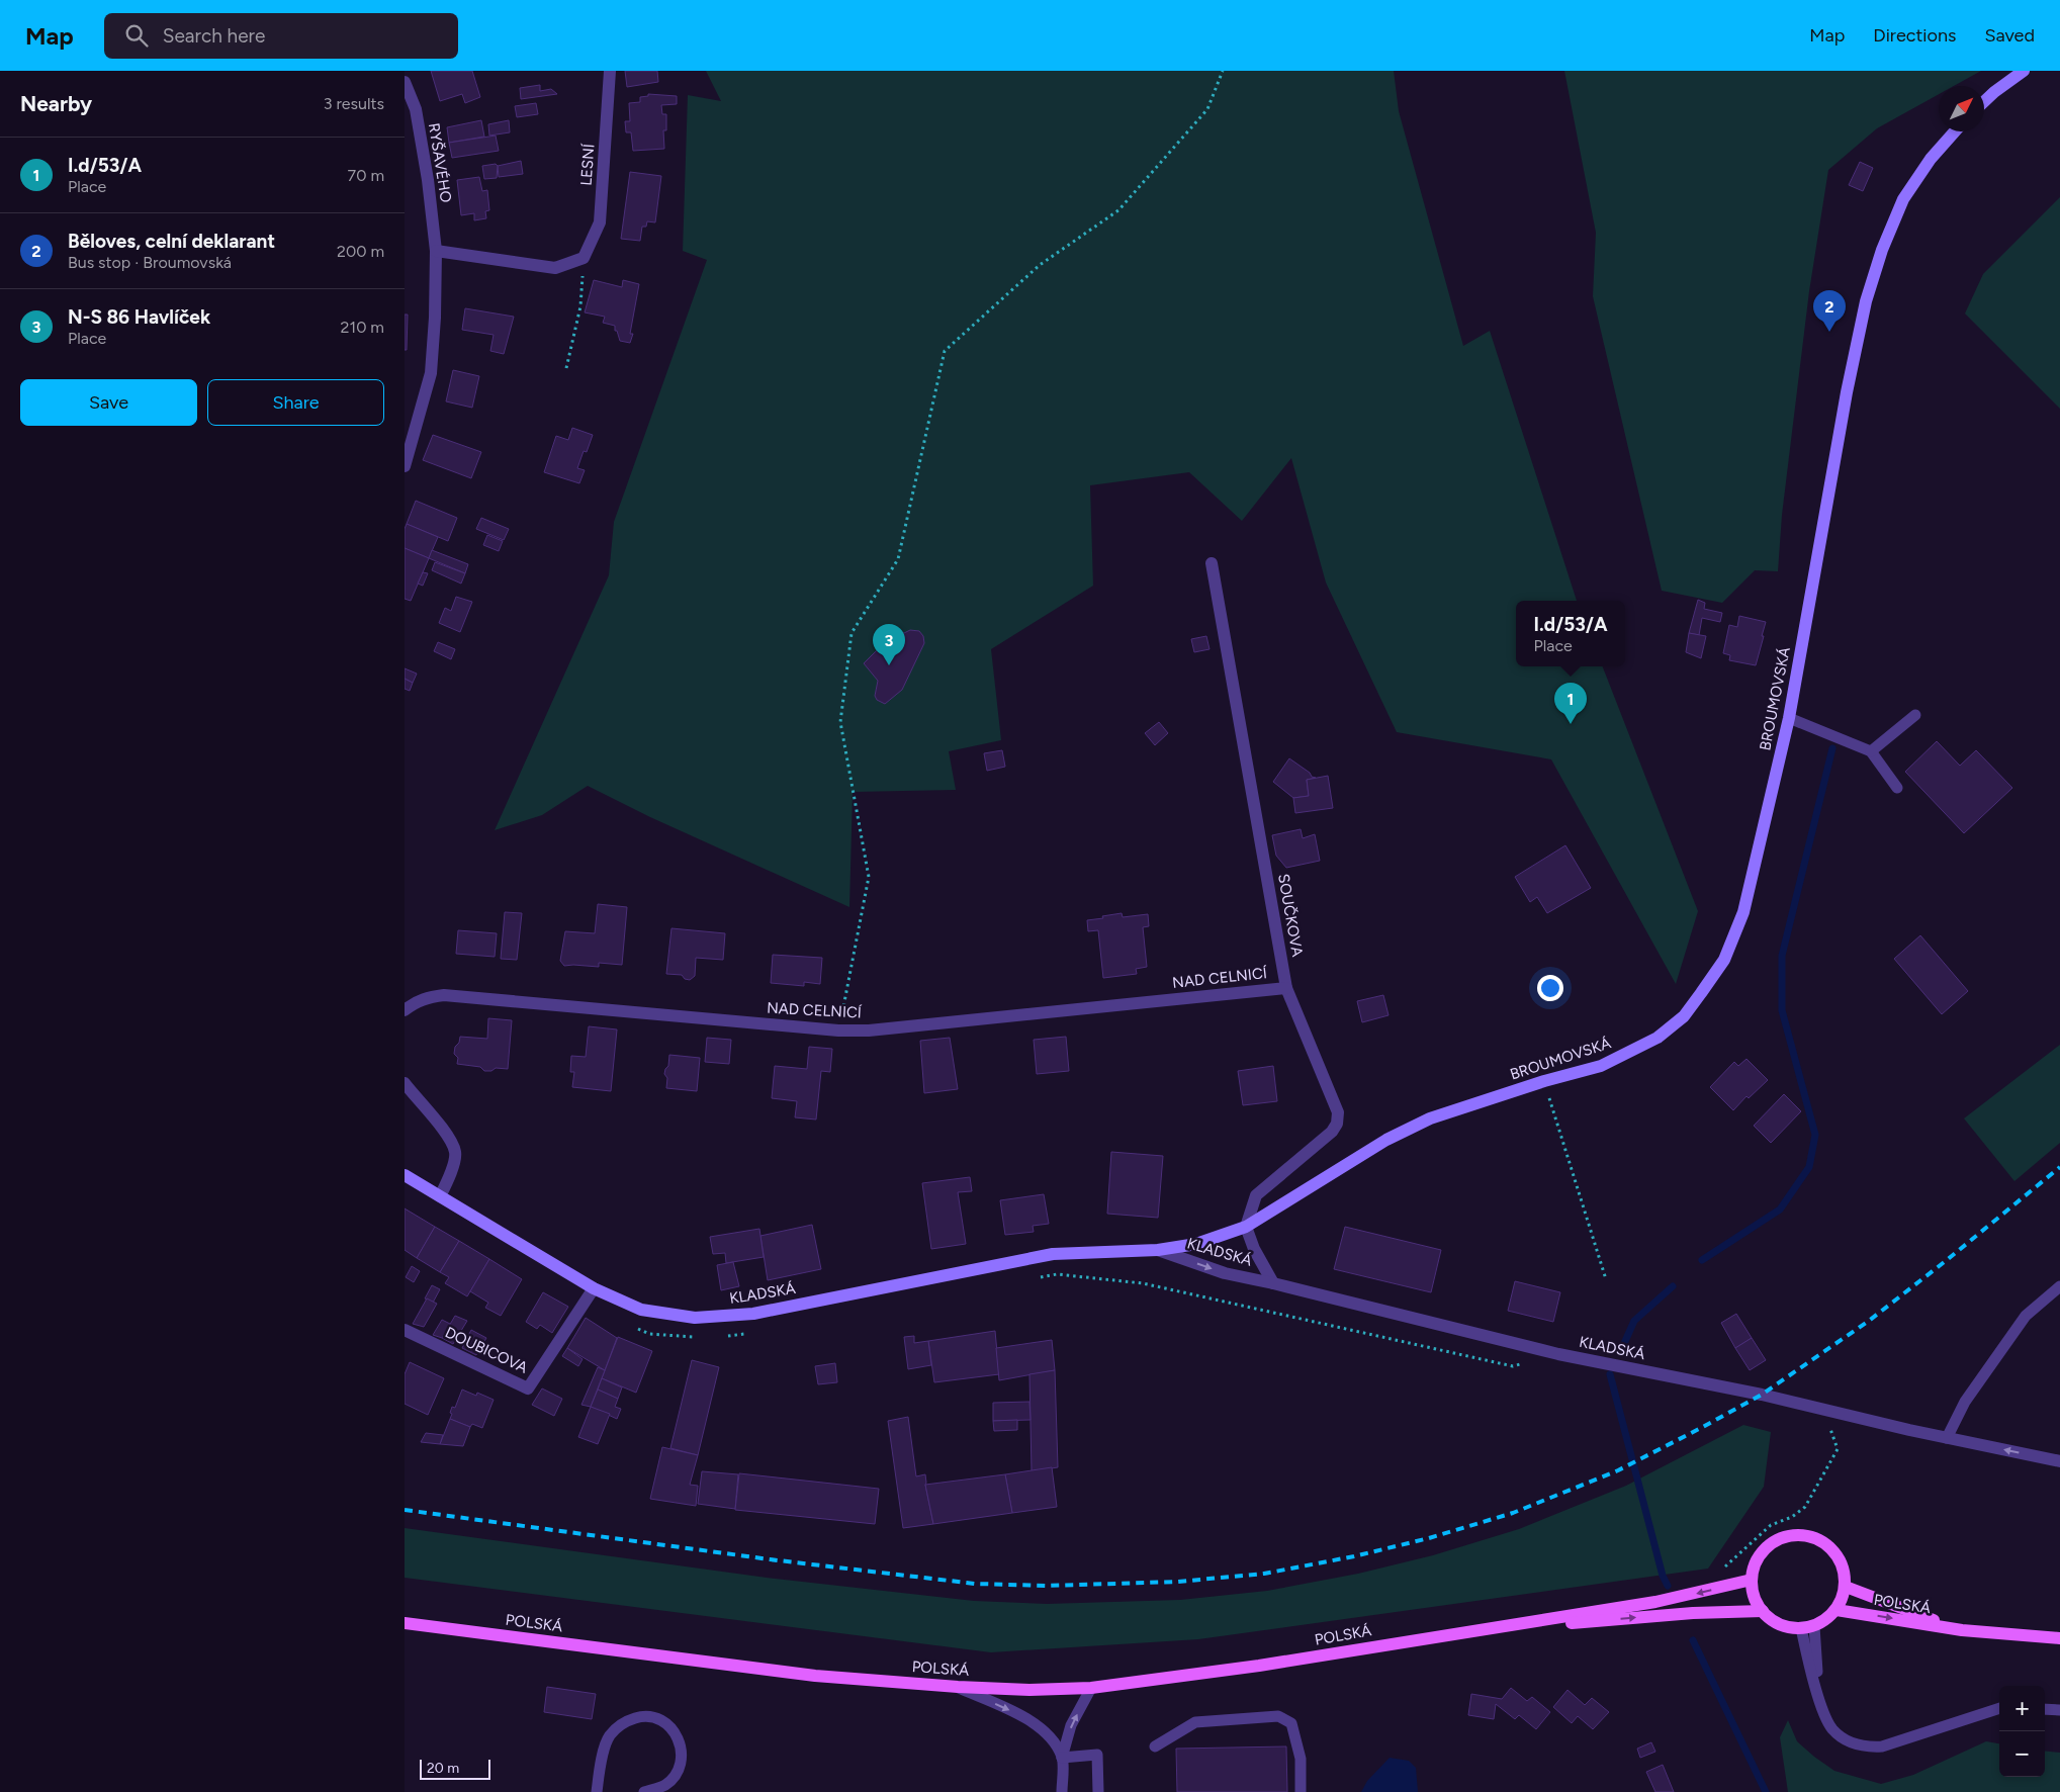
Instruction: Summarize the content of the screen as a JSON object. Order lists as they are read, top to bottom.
{
  "streets": {
    "main road": ["BROUMOVSKÁ", "KLADSKÁ", "POLSKÁ"],
    "street": [
      "RYŠAVÉHO",
      "LESNÍ",
      "SOUČKOVA",
      "NAD CELNICÍ",
      "DOUBICOVA"
    ]
  },
  "crossings": [
    ["BROUMOVSKÁ", "KLADSKÁ"],
    ["SOUČKOVA", "NAD CELNICÍ"],
    ["SOUČKOVA", "KLADSKÁ"],
    ["KLADSKÁ", "DOUBICOVA"]
  ],
  "scale_bar": "20 m",
  "north": "top right",
  "page": {
    "header": "Map",
    "search": "Search here",
    "nav": ["Map", "Directions", "Saved"],
    "heading": ["Nearby", "3 results"],
    "list": [
      {
        "mark": "1",
        "name": "I.d/53/A",
        "note": "Place",
        "value": "70 m"
      },
      {
        "mark": "2",
        "name": "Běloves, celní deklarant",
        "note": "Bus stop · Broumovská",
        "value": "200 m"
      },
      {
        "mark": "3",
        "name": "N-S 86 Havlíček",
        "note": "Place",
        "value": "210 m"
      }
    ],
    "pins": ["2", "3", "1"],
    "buttons": ["Save", "Share"],
    "popup": ["I.d/53/A", "Place"],
    "map_buttons": ["+", "−"],
    "scale": "20 m"
  }
}
